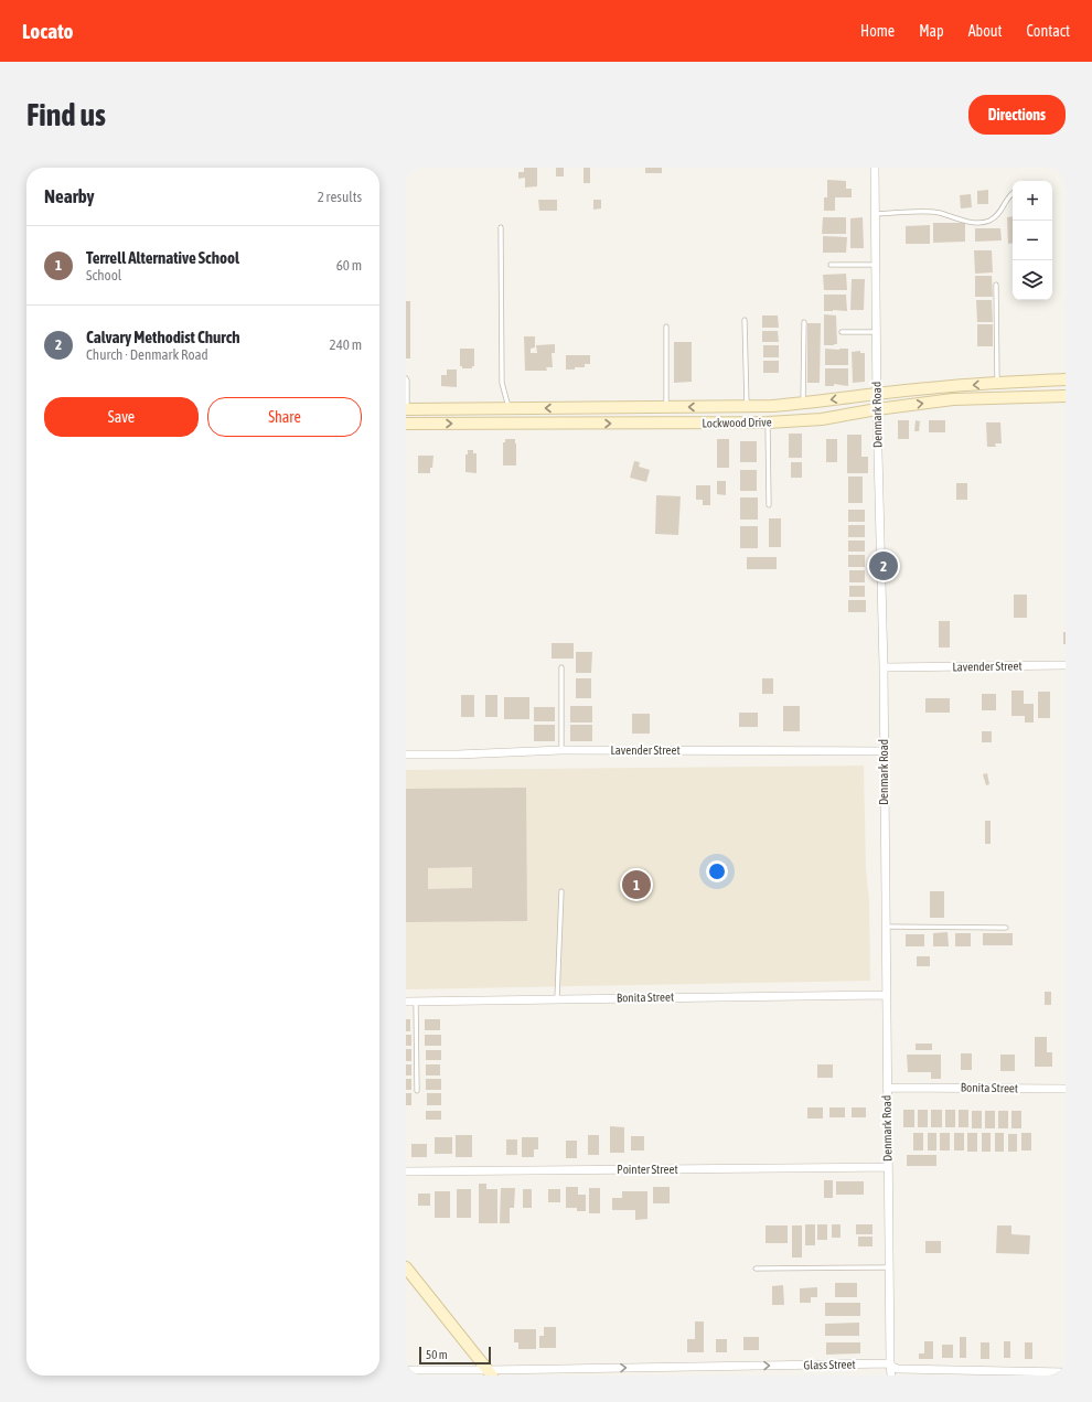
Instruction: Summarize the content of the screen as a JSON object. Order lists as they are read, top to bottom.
{
  "streets": {
    "main road": ["Lockwood Drive"],
    "street": [
      "Denmark Road",
      "Lavender Street",
      "Bonita Street",
      "Pointer Street",
      "Glass Street"
    ]
  },
  "crossings": [
    ["Denmark Road", "Lockwood Drive"],
    ["Denmark Road", "Lavender Street"],
    ["Denmark Road", "Bonita Street"],
    ["Denmark Road", "Pointer Street"],
    ["Denmark Road", "Glass Street"]
  ],
  "one_way": ["Glass Street"],
  "scale_bar": "50 m",
  "page": {
    "header": "Locato",
    "nav": [
      "Home",
      "Map",
      "About",
      "Contact"
    ],
    "buttons": [
      "Directions",
      ["Save", "Share"]
    ],
    "title": "Find us",
    "heading": ["Nearby", "2 results"],
    "map_buttons": ["+", "−"],
    "list": [
      {
        "mark": "1",
        "name": "Terrell Alternative School",
        "note": "School",
        "value": "60 m"
      },
      {
        "mark": "2",
        "name": "Calvary Methodist Church",
        "note": "Church · Denmark Road",
        "value": "240 m"
      }
    ],
    "pins": ["2", "1"],
    "scale": "50 m"
  }
}
